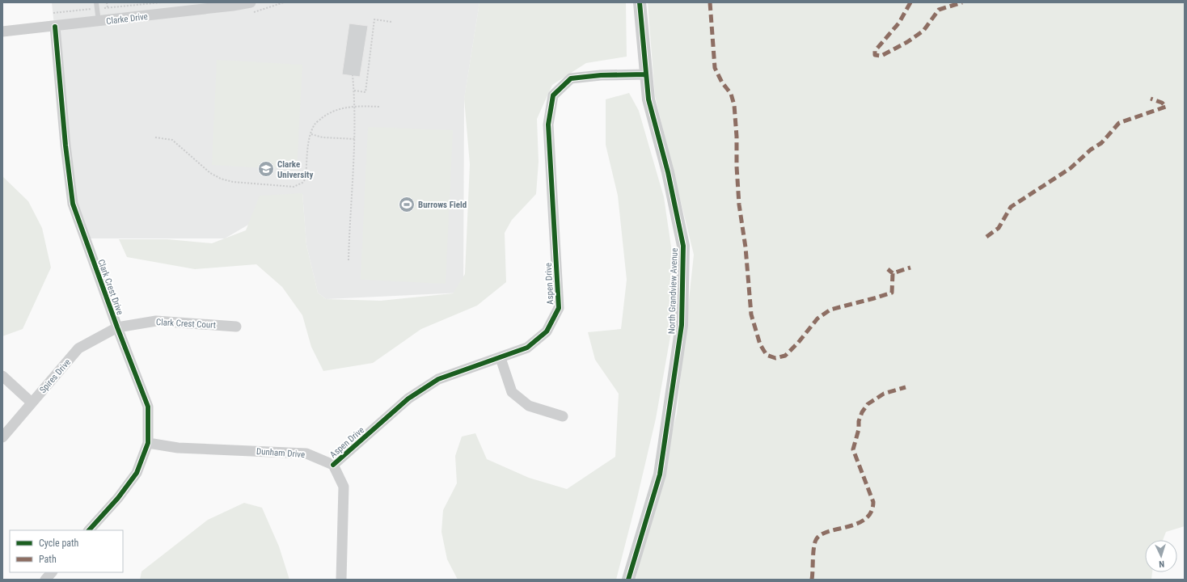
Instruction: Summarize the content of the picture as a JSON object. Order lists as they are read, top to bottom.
{
  "streets": {
    "street": [
      "Clarke Drive",
      "Aspen Drive",
      "Clark Crest Drive",
      "North Grandview Avenue",
      "Clark Crest Court",
      "Spires Drive",
      "Dunham Drive"
    ]
  },
  "crossings": [
    ["Clarke Drive", "Clark Crest Drive"],
    ["Aspen Drive", "North Grandview Avenue"],
    ["Aspen Drive", "Dunham Drive"],
    ["Clark Crest Drive", "Clark Crest Court"],
    ["Clark Crest Drive", "Spires Drive"],
    ["Clark Crest Drive", "Dunham Drive"],
    ["Clark Crest Court", "Spires Drive"]
  ],
  "places": {
    "school or university": ["Clarke University"],
    "sports": ["Burrows Field"]
  },
  "legend": ["Cycle path", "Path"],
  "north": "bottom"
}
